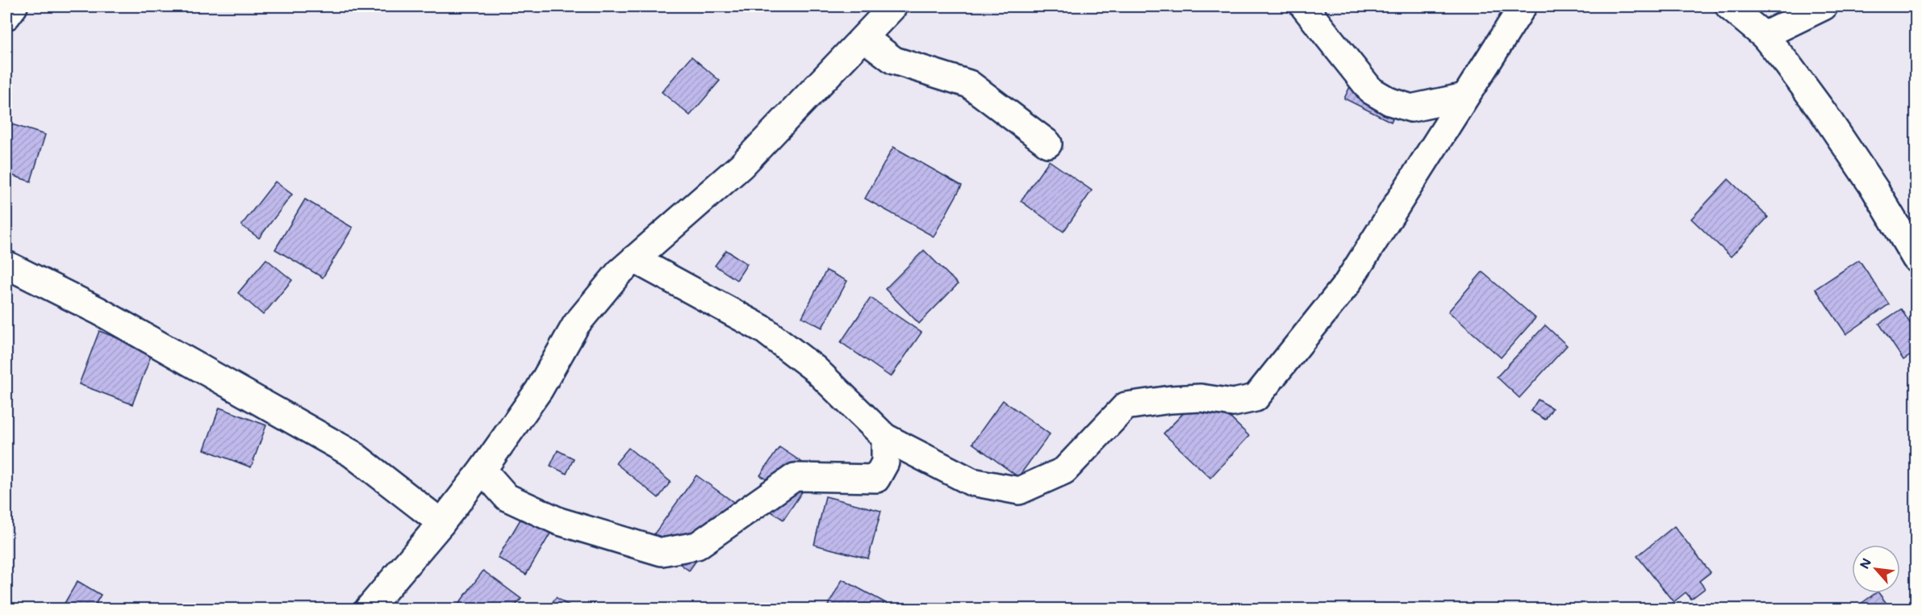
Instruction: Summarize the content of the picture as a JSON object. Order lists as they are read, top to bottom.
{
  "north": "top left"
}
